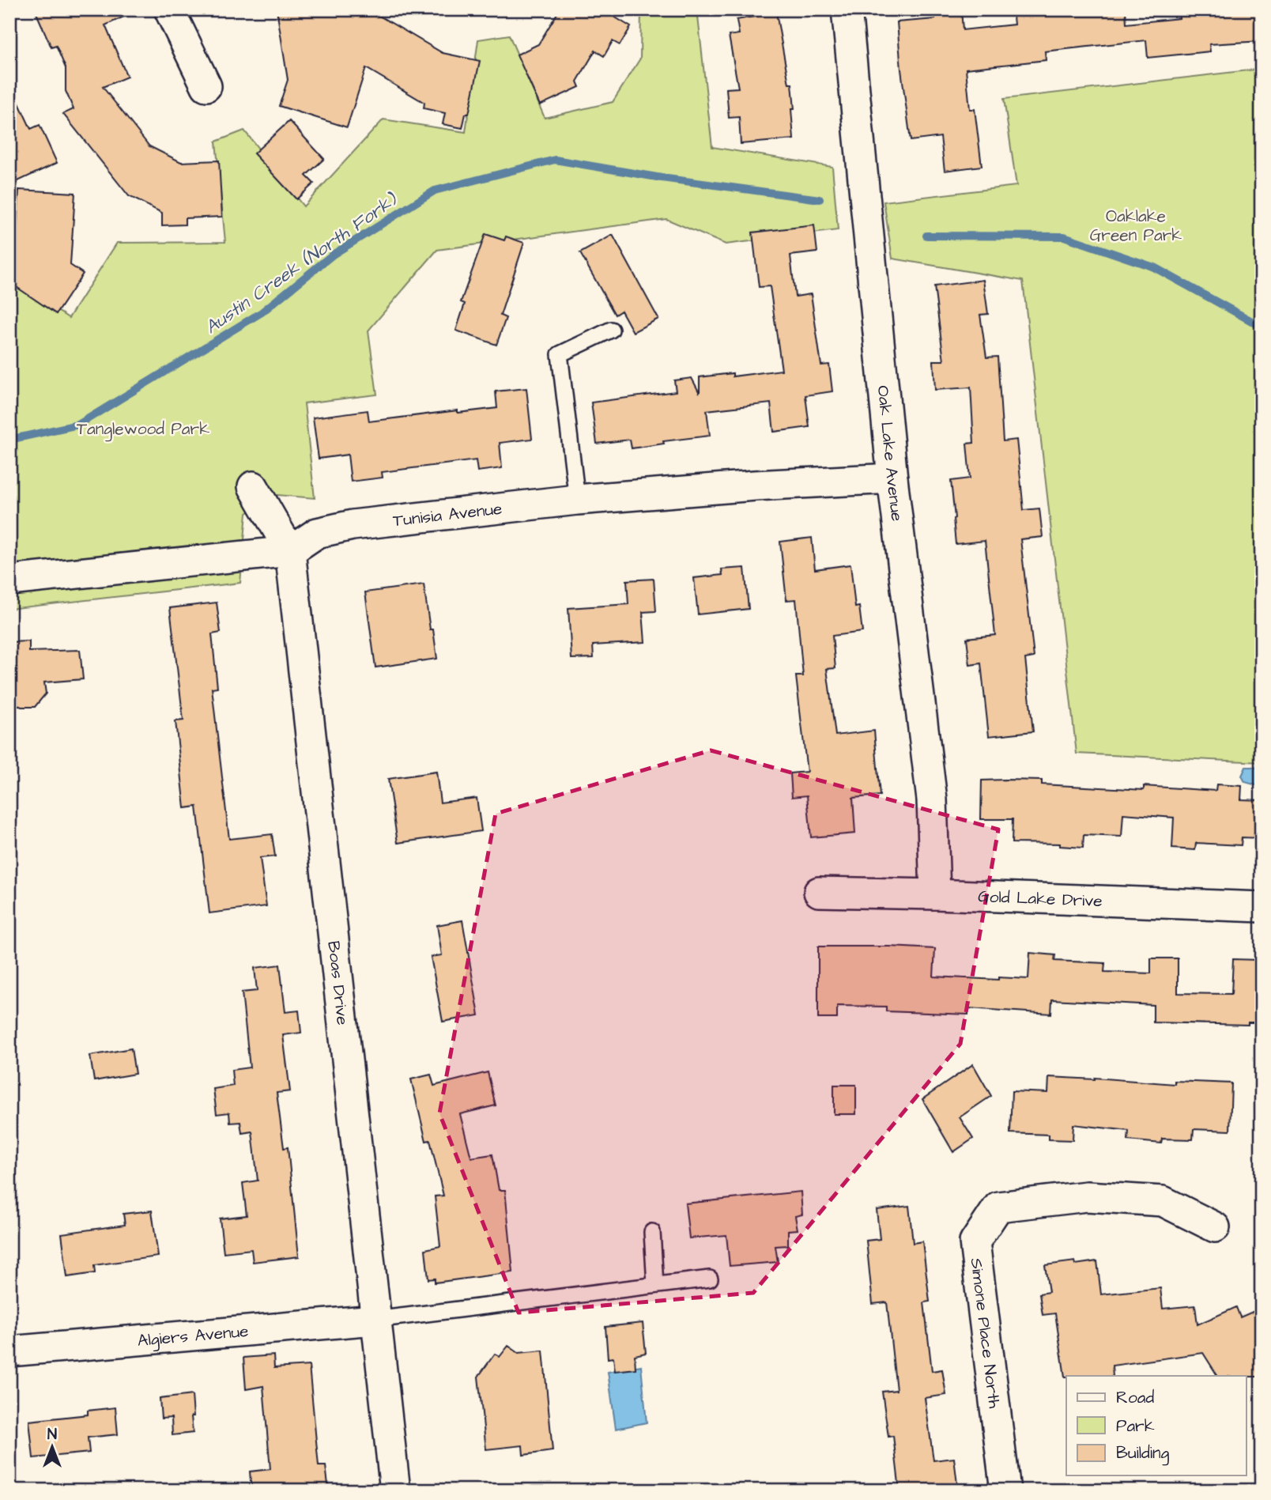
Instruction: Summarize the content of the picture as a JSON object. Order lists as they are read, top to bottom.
{
  "streets": {
    "street": [
      "Oak Lake Avenue",
      "Tunisia Avenue",
      "Gold Lake Drive",
      "Boas Drive",
      "Simone Place North",
      "Algiers Avenue"
    ]
  },
  "crossings": [
    ["Oak Lake Avenue", "Tunisia Avenue"],
    ["Oak Lake Avenue", "Gold Lake Drive"],
    ["Tunisia Avenue", "Boas Drive"],
    ["Boas Drive", "Algiers Avenue"]
  ],
  "water": ["Austin Creek (North Fork)"],
  "parks": ["Oaklake Green Park", "Tanglewood Park"],
  "legend": ["Road", "Park", "Building"],
  "north": "top"
}
